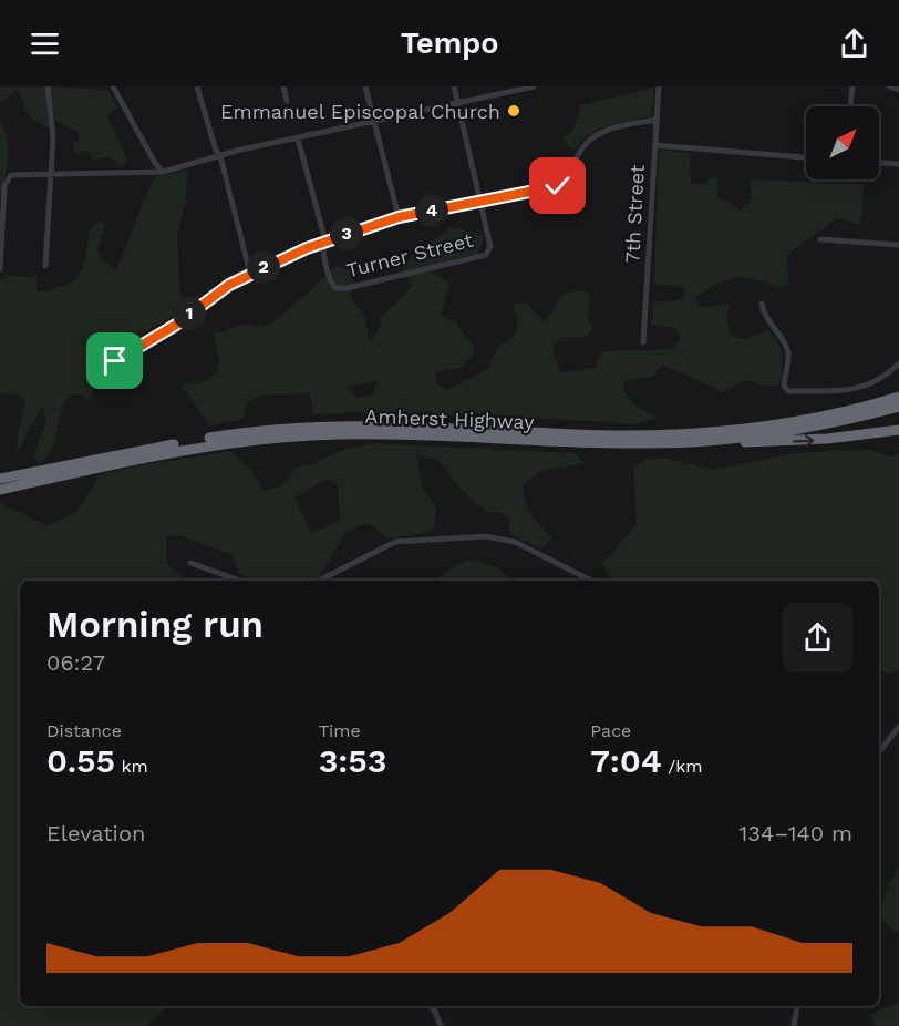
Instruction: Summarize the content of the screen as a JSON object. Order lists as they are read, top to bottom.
{
  "streets": {
    "highway": ["Amherst Highway"],
    "street": ["7th Street", "Turner Street"]
  },
  "places": ["Emmanuel Episcopal Church"],
  "north": "top right",
  "page": {
    "header": "Tempo",
    "pins": [
      "4",
      "3",
      "2",
      "1"
    ],
    "heading": ["Morning run", "06:27"],
    "stats": [
      ["Distance", "0.55 km"],
      ["Time", "3:53"],
      ["Pace", "7:04 /km"]
    ],
    "chart": ["Elevation", "134–140 m"]
  }
}
